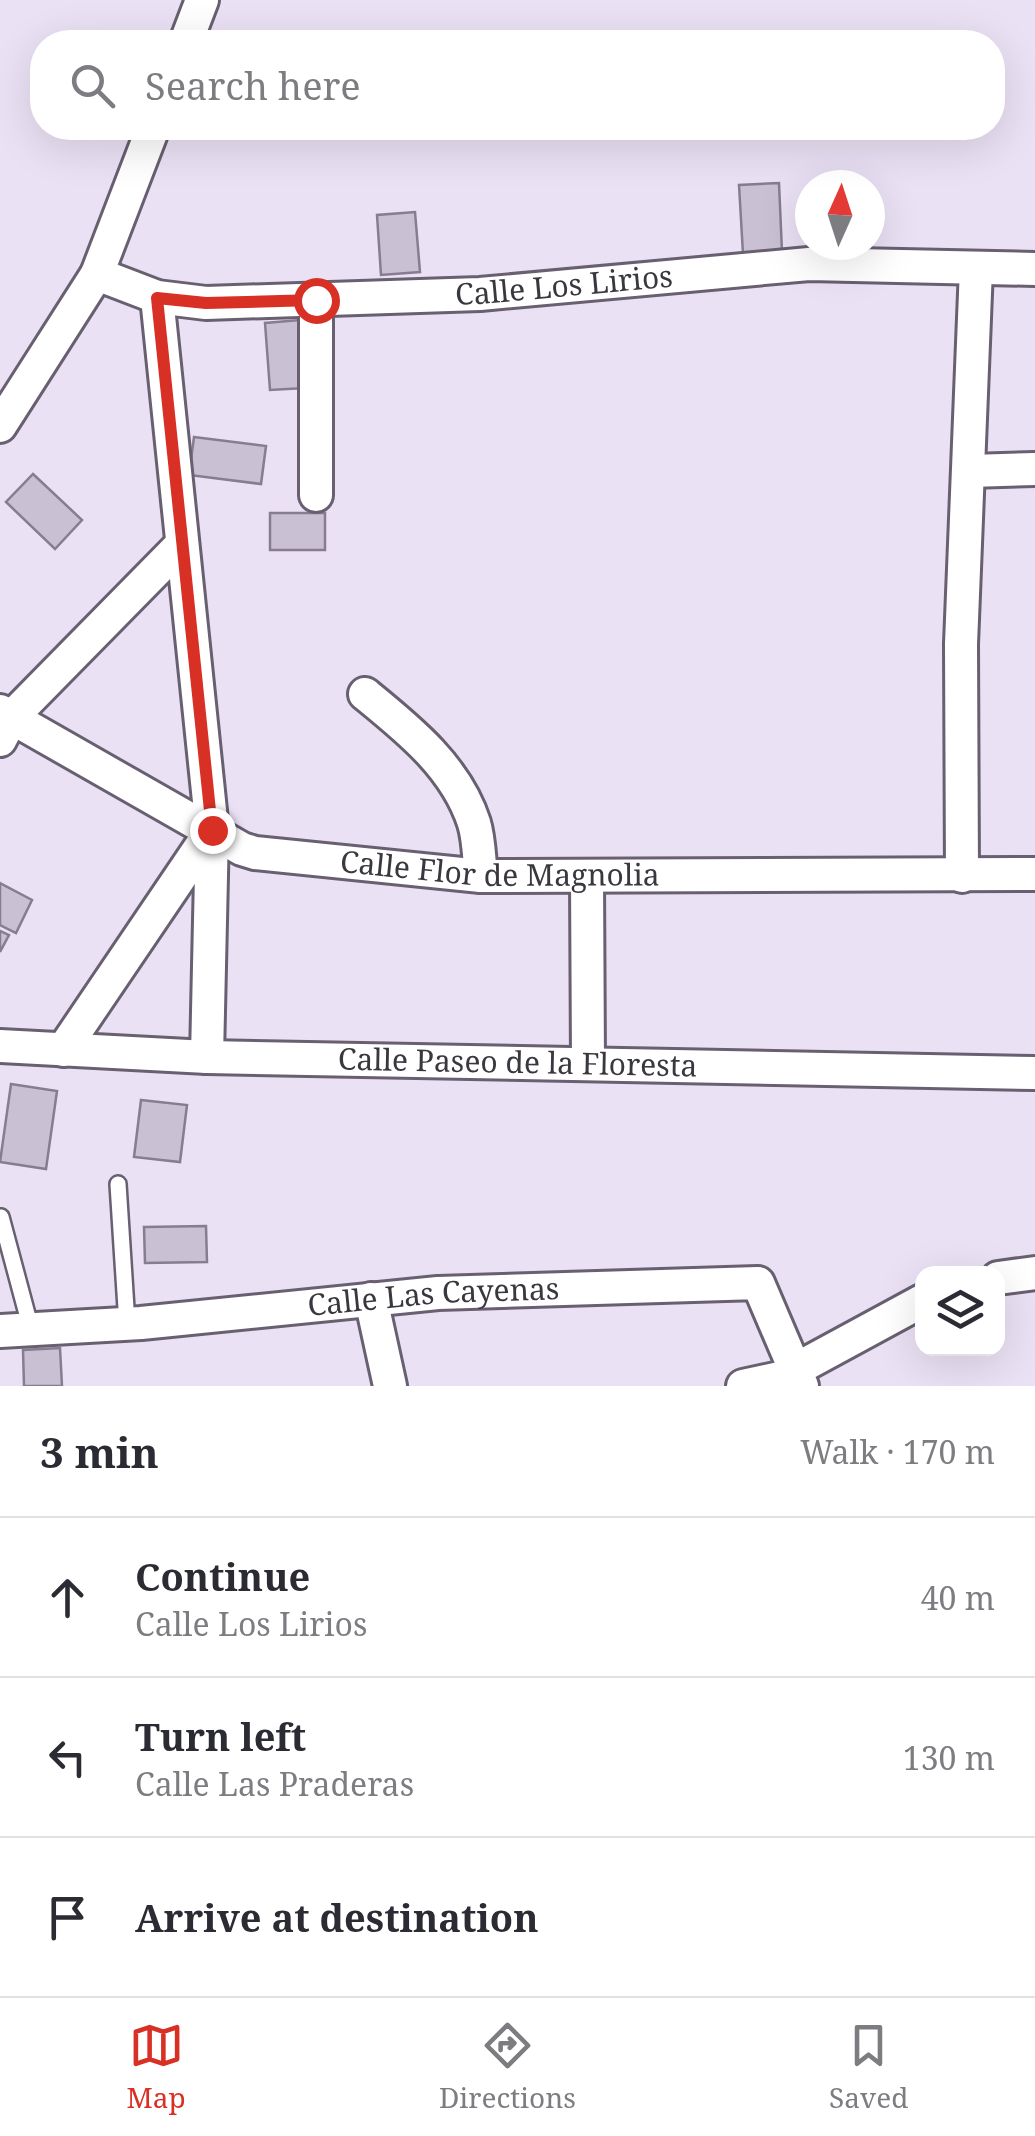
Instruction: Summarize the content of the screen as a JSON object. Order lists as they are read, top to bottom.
{
  "streets": {
    "street": [
      "Calle Los Lirios",
      "Calle Flor de Magnolia",
      "Calle Paseo de la Floresta",
      "Calle Las Cayenas"
    ]
  },
  "north": "top",
  "page": {
    "search": "Search here",
    "heading": ["3 min", "Walk · 170 m"],
    "list": [
      ["Continue", "Calle Los Lirios", "40 m"],
      ["Turn left", "Calle Las Praderas", "130 m"],
      "Arrive at destination"
    ],
    "nav": ["Map", "Directions", "Saved"]
  }
}
